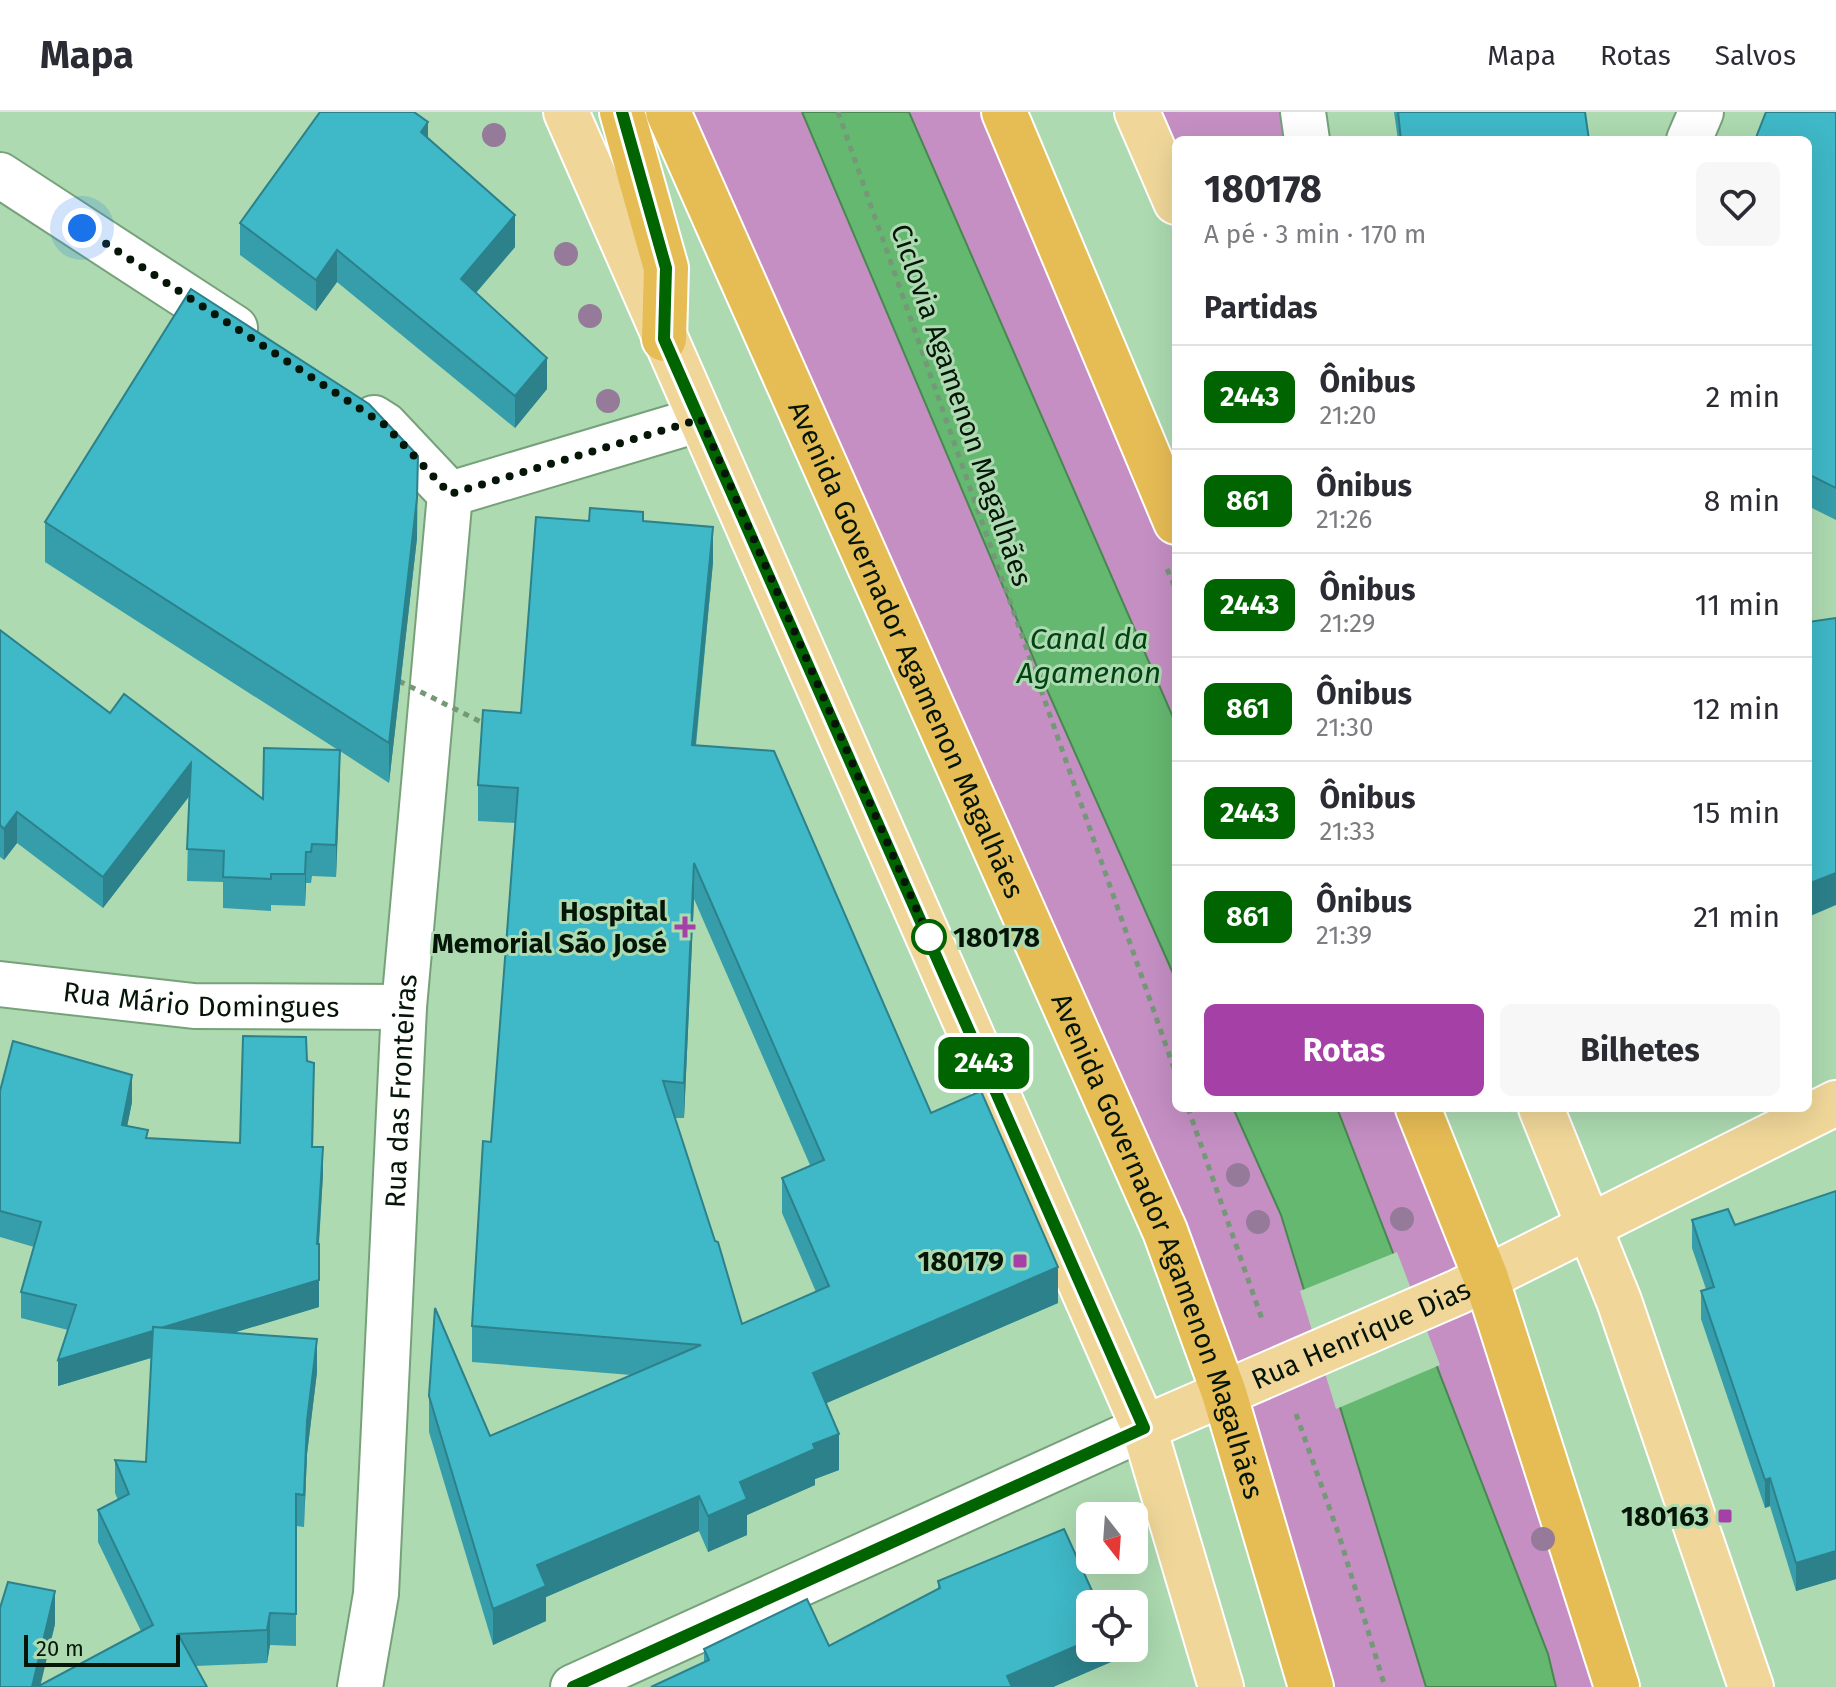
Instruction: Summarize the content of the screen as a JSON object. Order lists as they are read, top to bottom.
{
  "streets": {
    "highway": ["Avenida Governador Agamenon Magalhães"],
    "main road": ["Rua Henrique Dias"],
    "street": ["Rua Mário Domingues", "Rua das Fronteiras"],
    "path": ["Ciclovia Agamenon Magalhães"]
  },
  "crossings": [
    ["Avenida Governador Agamenon Magalhães", "Rua Henrique Dias"],
    ["Rua Mário Domingues", "Rua das Fronteiras"]
  ],
  "water": ["Canal da Agamenon"],
  "places": {
    "health": ["Hospital Memorial São José"],
    "other": ["180178"],
    "transit": ["180179", "180163"]
  },
  "lines": ["bus line 2443"],
  "scale_bar": "20 m",
  "north": "bottom",
  "page": {
    "header": "Mapa",
    "nav": ["Mapa", "Rotas", "Salvos"],
    "on_map": "2443",
    "heading": [
      ["180178", "A pé · 3 min · 170 m"],
      "Partidas"
    ],
    "list": [
      {
        "mark": "2443",
        "name": "Ônibus",
        "note": "21:20",
        "value": "2 min"
      },
      {
        "mark": "861",
        "name": "Ônibus",
        "note": "21:26",
        "value": "8 min"
      },
      {
        "mark": "2443",
        "name": "Ônibus",
        "note": "21:29",
        "value": "11 min"
      },
      {
        "mark": "861",
        "name": "Ônibus",
        "note": "21:30",
        "value": "12 min"
      },
      {
        "mark": "2443",
        "name": "Ônibus",
        "note": "21:33",
        "value": "15 min"
      },
      {
        "mark": "861",
        "name": "Ônibus",
        "note": "21:39",
        "value": "21 min"
      }
    ],
    "buttons": ["Rotas", "Bilhetes"],
    "scale": "20 m"
  }
}
